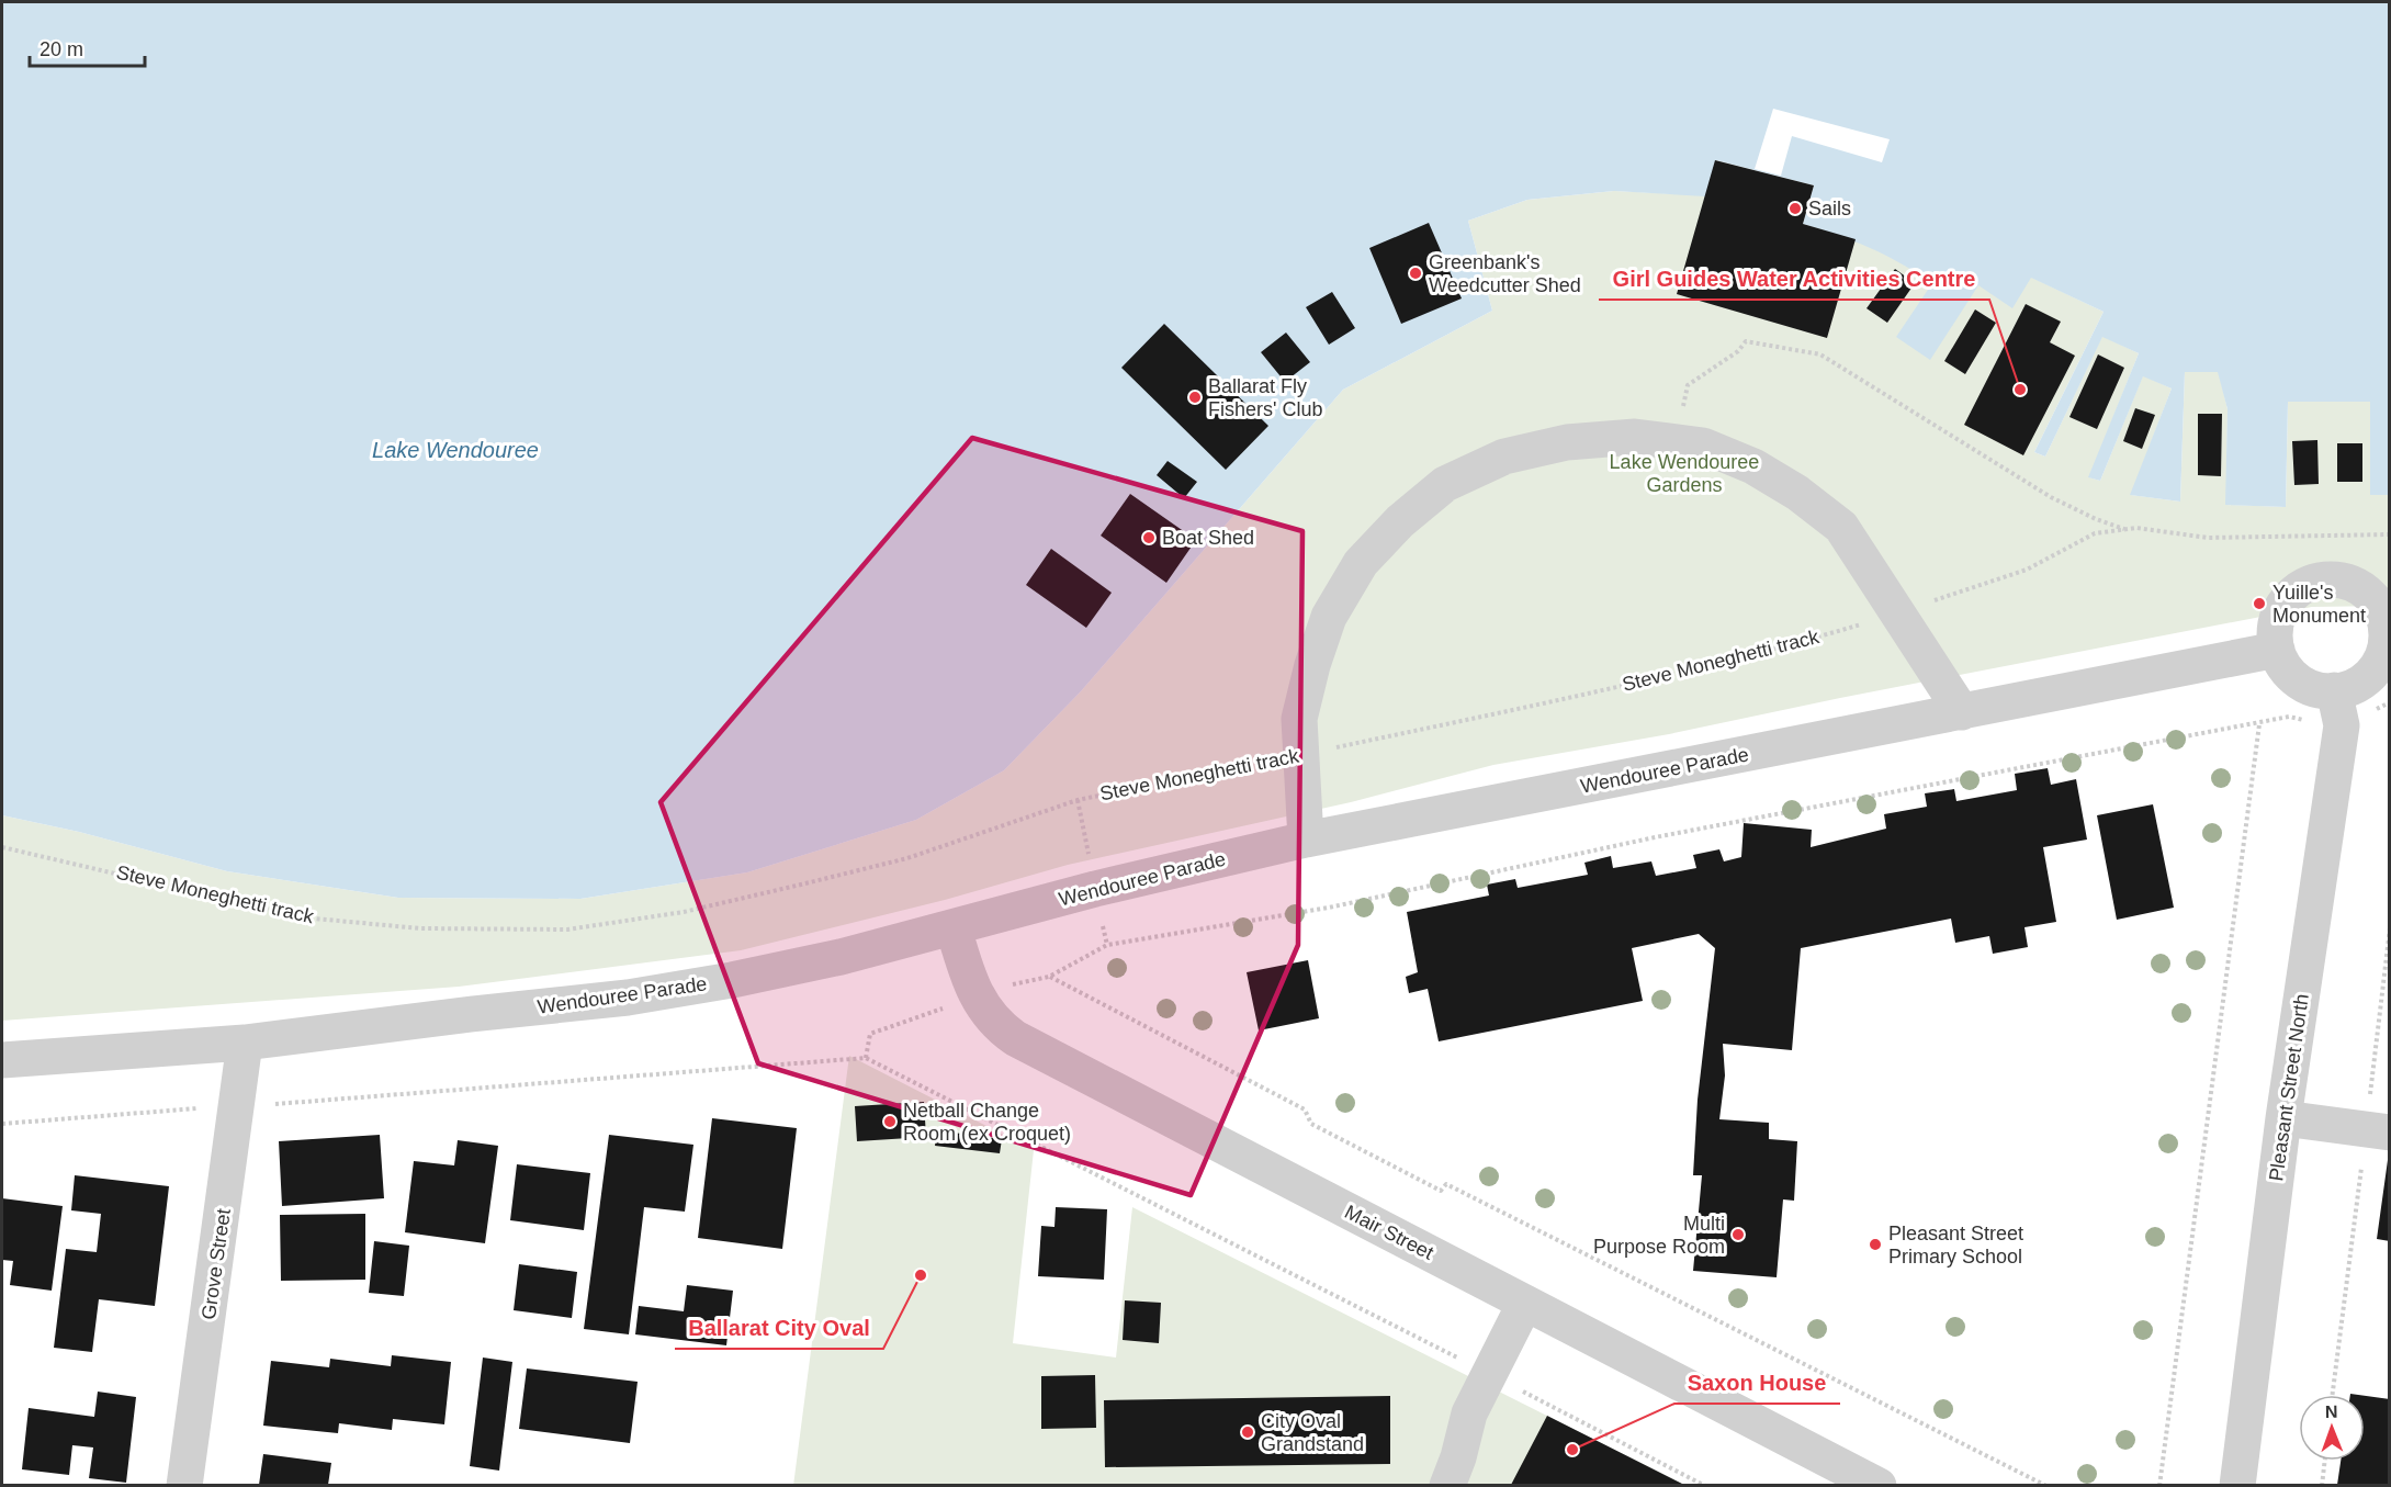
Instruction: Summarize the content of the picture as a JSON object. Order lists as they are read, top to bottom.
{
  "streets": {
    "street": [
      "Wendouree Parade",
      "Pleasant Street North",
      "Mair Street",
      "Grove Street"
    ],
    "path": ["Steve Moneghetti track"]
  },
  "crossings": [
    ["Wendouree Parade", "Pleasant Street North"],
    ["Wendouree Parade", "Mair Street"],
    ["Wendouree Parade", "Grove Street"]
  ],
  "water": ["Lake Wendouree"],
  "parks": ["Lake Wendouree Gardens"],
  "places": [
    "Sails",
    "Greenbank's Weedcutter Shed",
    "Girl Guides Water Activities Centre",
    "Ballarat Fly Fishers' Club",
    "Boat Shed",
    "Yuille's Monument",
    "Netball Change Room (ex Croquet)",
    "Multi Purpose Room",
    "Pleasant Street Primary School",
    "Ballarat City Oval",
    "City Oval Grandstand",
    "Saxon House"
  ],
  "scale_bar": "20 m",
  "north": "top"
}
